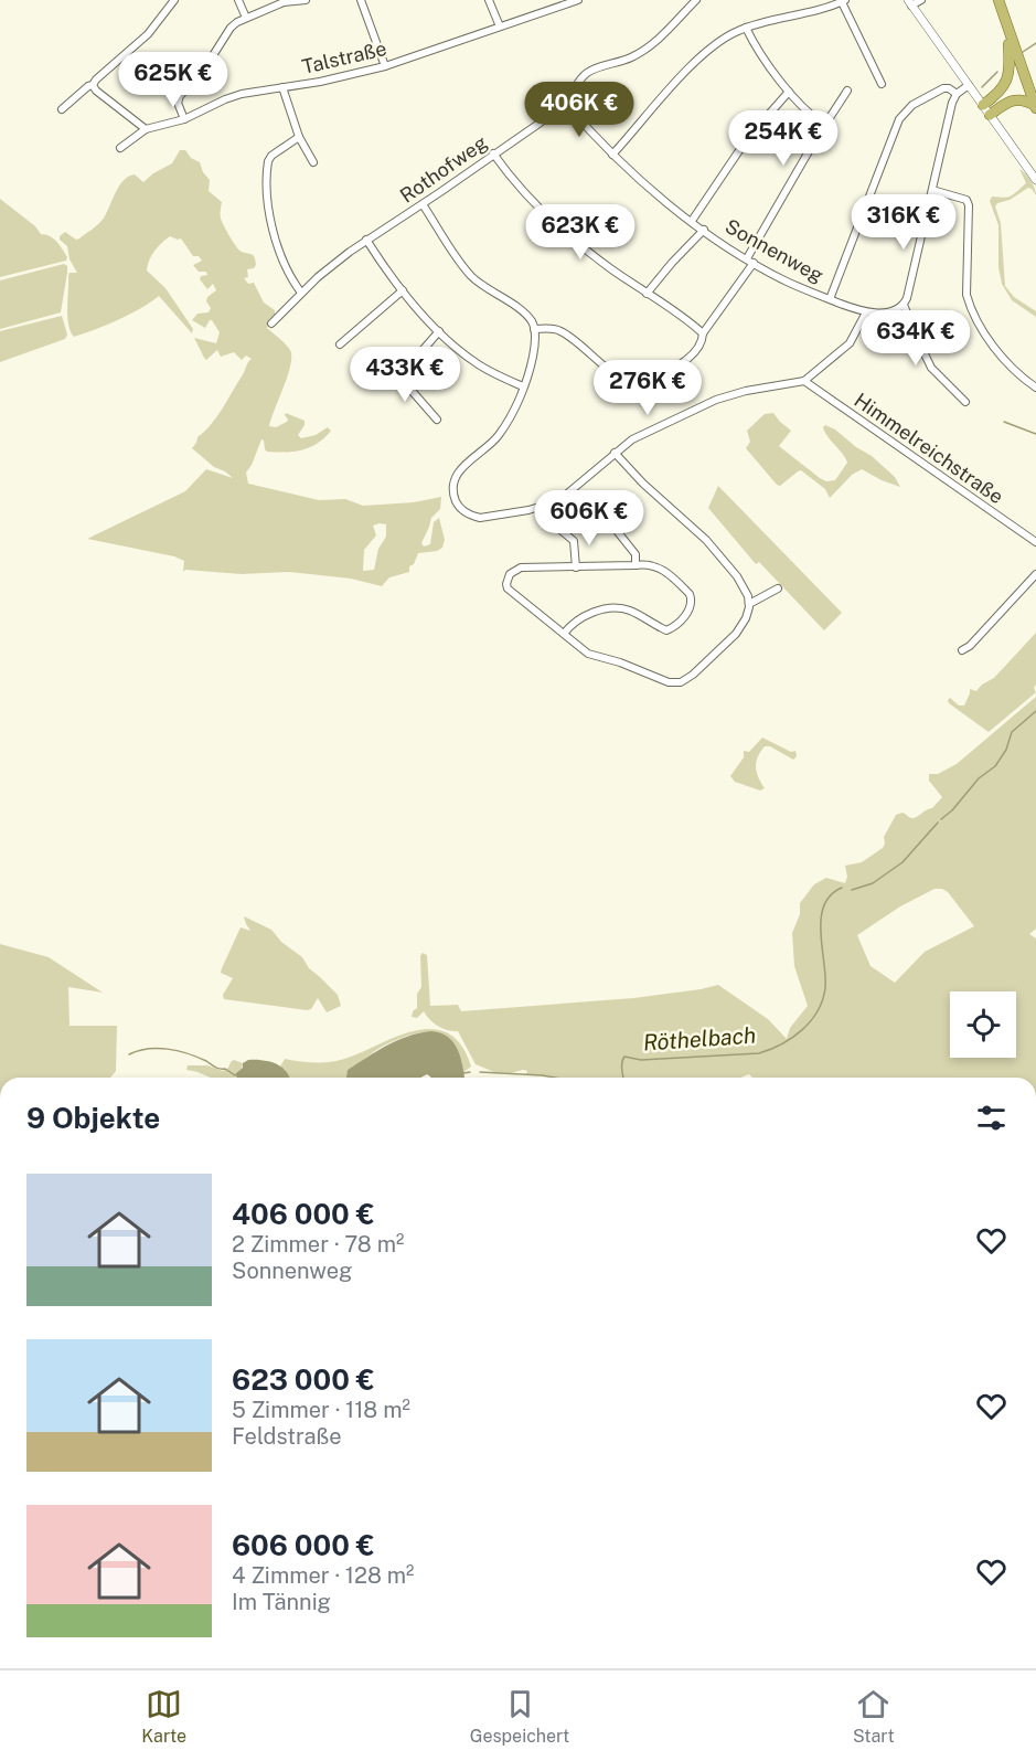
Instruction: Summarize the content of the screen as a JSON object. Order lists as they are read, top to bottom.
{
  "streets": {
    "street": [
      "Talstraße",
      "Rothofweg",
      "Sonnenweg",
      "Himmelreichstraße"
    ]
  },
  "crossings": [
    ["Rothofweg", "Sonnenweg"]
  ],
  "water": ["Röthelbach"],
  "page": {
    "price": [
      "625K €",
      "406K €",
      "254K €",
      "316K €",
      "623K €",
      "634K €",
      "433K €",
      "276K €",
      "606K €"
    ],
    "heading": "9 Objekte",
    "list": [
      {
        "name": "406 000 €",
        "note": "2 Zimmer · 78 m² · Sonnenweg"
      },
      {
        "name": "623 000 €",
        "note": "5 Zimmer · 118 m² · Feldstraße"
      },
      {
        "name": "606 000 €",
        "note": "4 Zimmer · 128 m² · Im Tännig"
      }
    ],
    "tabs": ["Karte", "Gespeichert", "Start"]
  }
}
